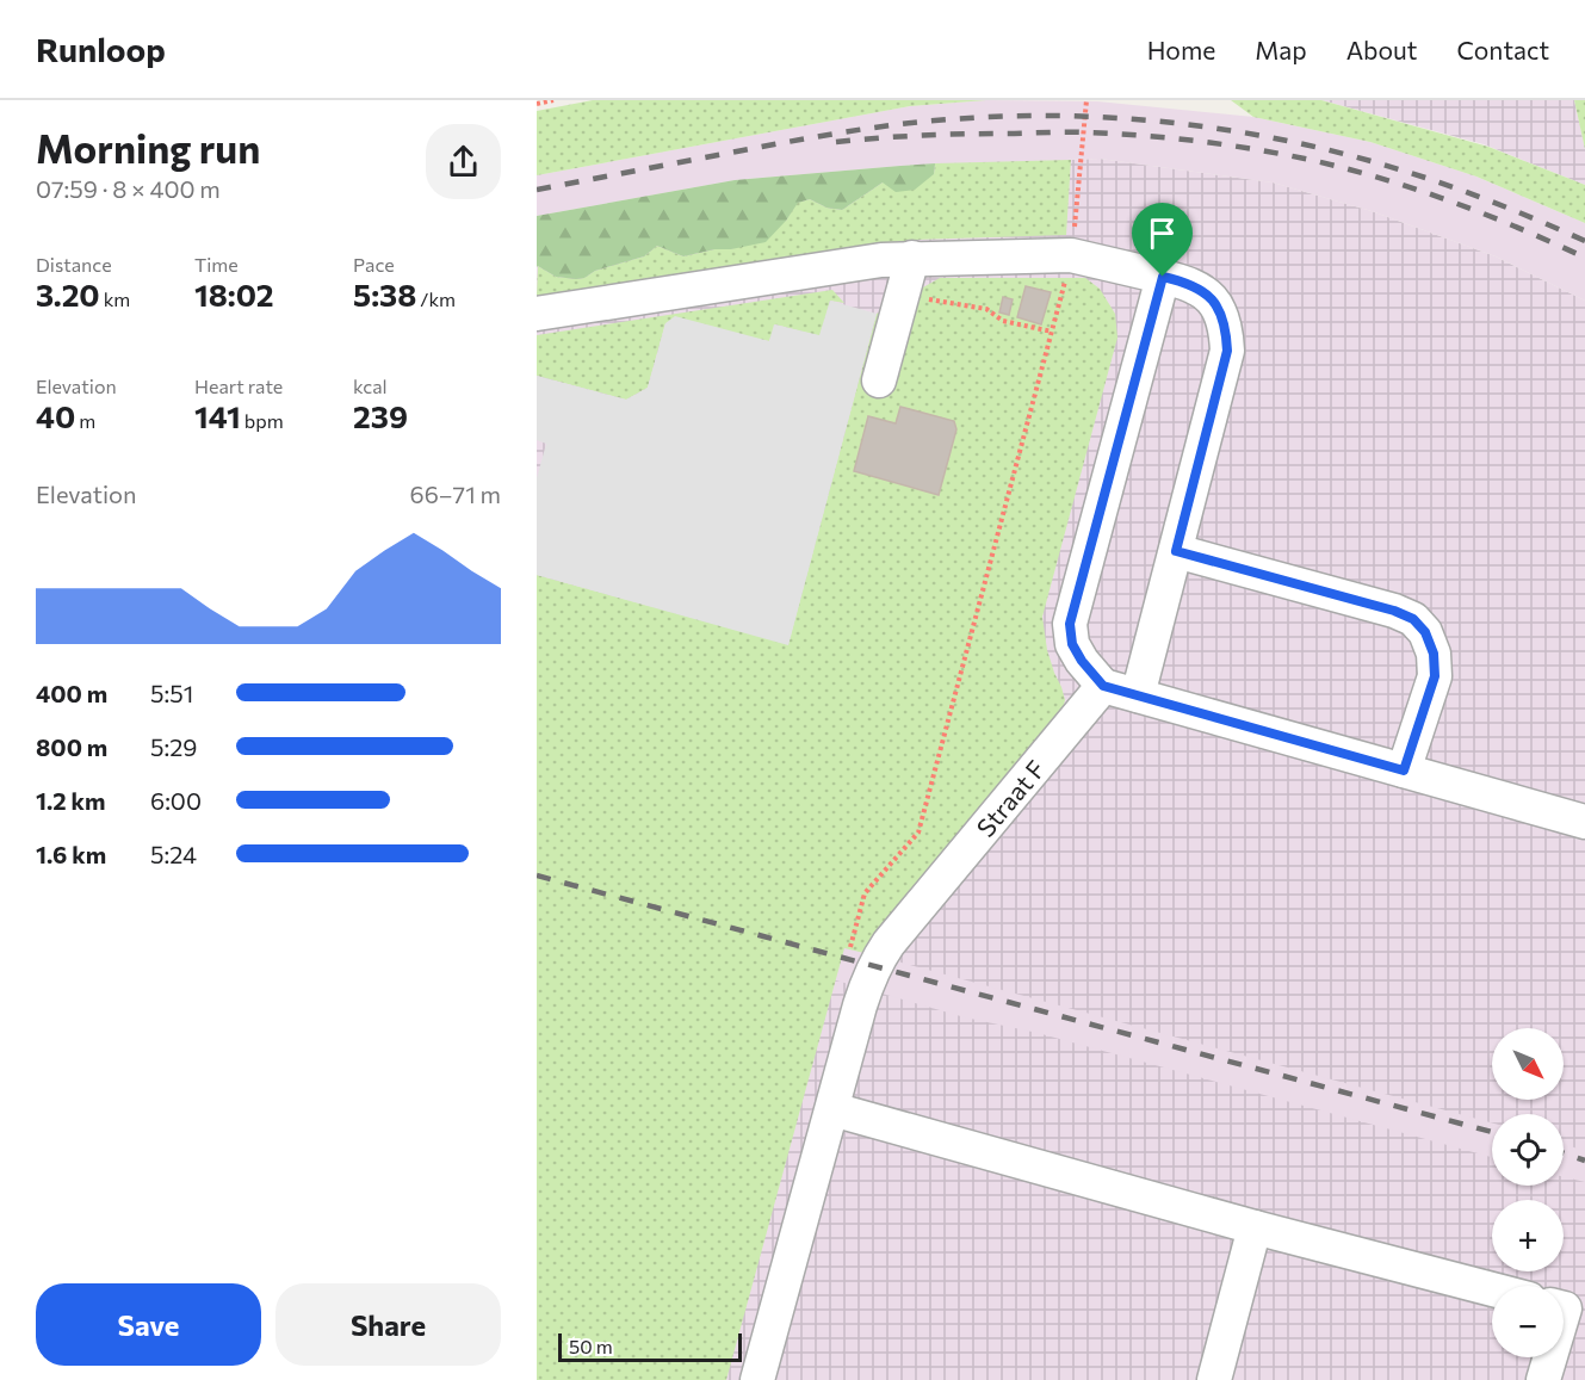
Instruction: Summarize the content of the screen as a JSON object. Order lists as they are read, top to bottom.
{
  "streets": {
    "street": ["Straat F"]
  },
  "scale_bar": "50 m",
  "north": "bottom right",
  "page": {
    "header": "Runloop",
    "nav": [
      "Home",
      "Map",
      "About",
      "Contact"
    ],
    "heading": ["Morning run", "07:59 · 8 × 400 m"],
    "stats": [
      ["Distance", "3.20 km"],
      ["Time", "18:02"],
      ["Pace", "5:38 /km"],
      ["Elevation", "40 m"],
      ["Heart rate", "141 bpm"],
      ["kcal", "239"]
    ],
    "chart": ["Elevation", "66–71 m"],
    "list": [
      {
        "name": "400 m",
        "note": "5:51"
      },
      {
        "name": "800 m",
        "note": "5:29"
      },
      {
        "name": "1.2 km",
        "note": "6:00"
      },
      {
        "name": "1.6 km",
        "note": "5:24"
      }
    ],
    "map_buttons": ["+", "−"],
    "buttons": ["Save", "Share"],
    "scale": "50 m"
  }
}
